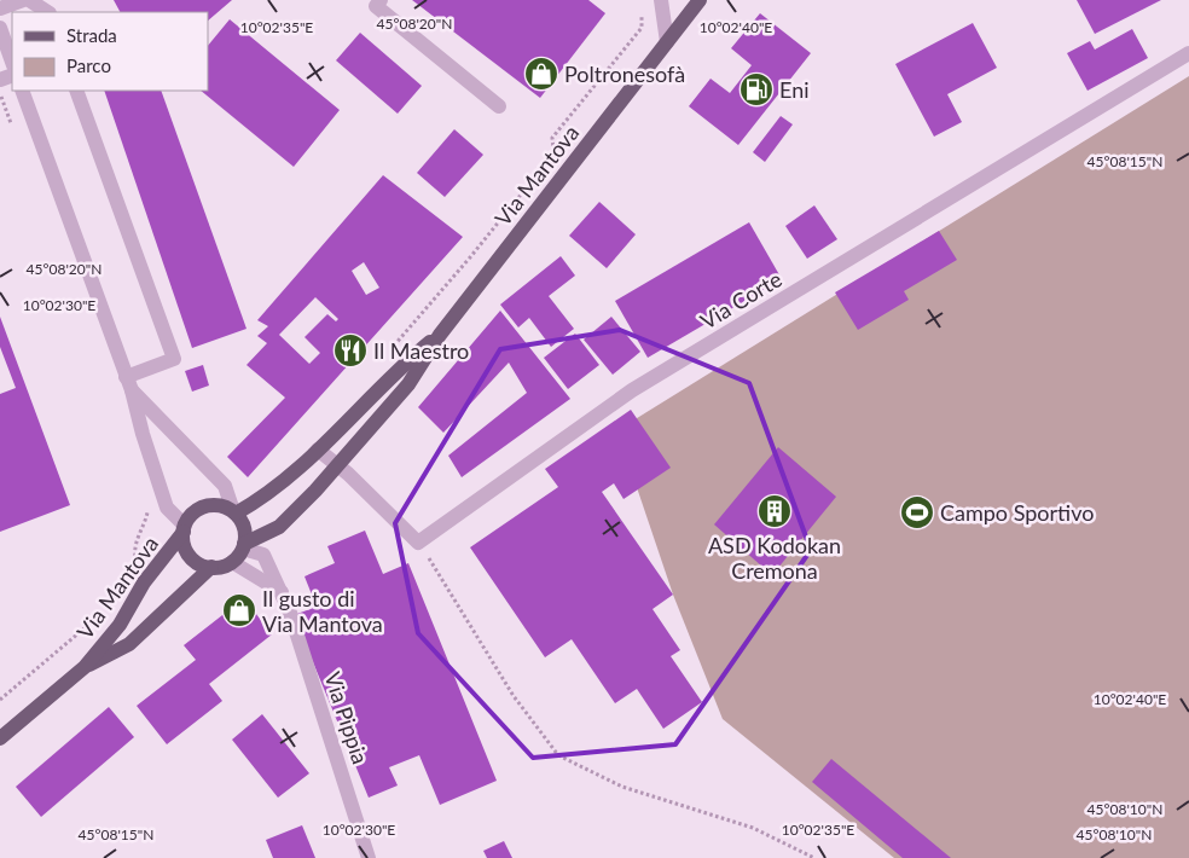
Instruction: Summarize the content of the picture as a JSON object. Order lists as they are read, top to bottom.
{
  "streets": {
    "main road": ["Via Mantova"],
    "street": ["Via Corte", "Via Pippia"]
  },
  "crossings": [
    ["Via Mantova", "Via Pippia"]
  ],
  "places": {
    "shop": ["Poltronesofà", "Il gusto di Via Mantova"],
    "fuel station": ["Eni"],
    "restaurant": ["Il Maestro"],
    "building": ["ASD Kodokan Cremona"],
    "sports": ["Campo Sportivo"]
  },
  "legend": ["Strada", "Parco"],
  "coordinates": [
    "45°08'20\"N",
    "10°02'35\"E",
    "10°02'40\"E",
    "45°08'15\"N",
    "10°02'30\"E",
    "45°08'10\"N"
  ]
}
